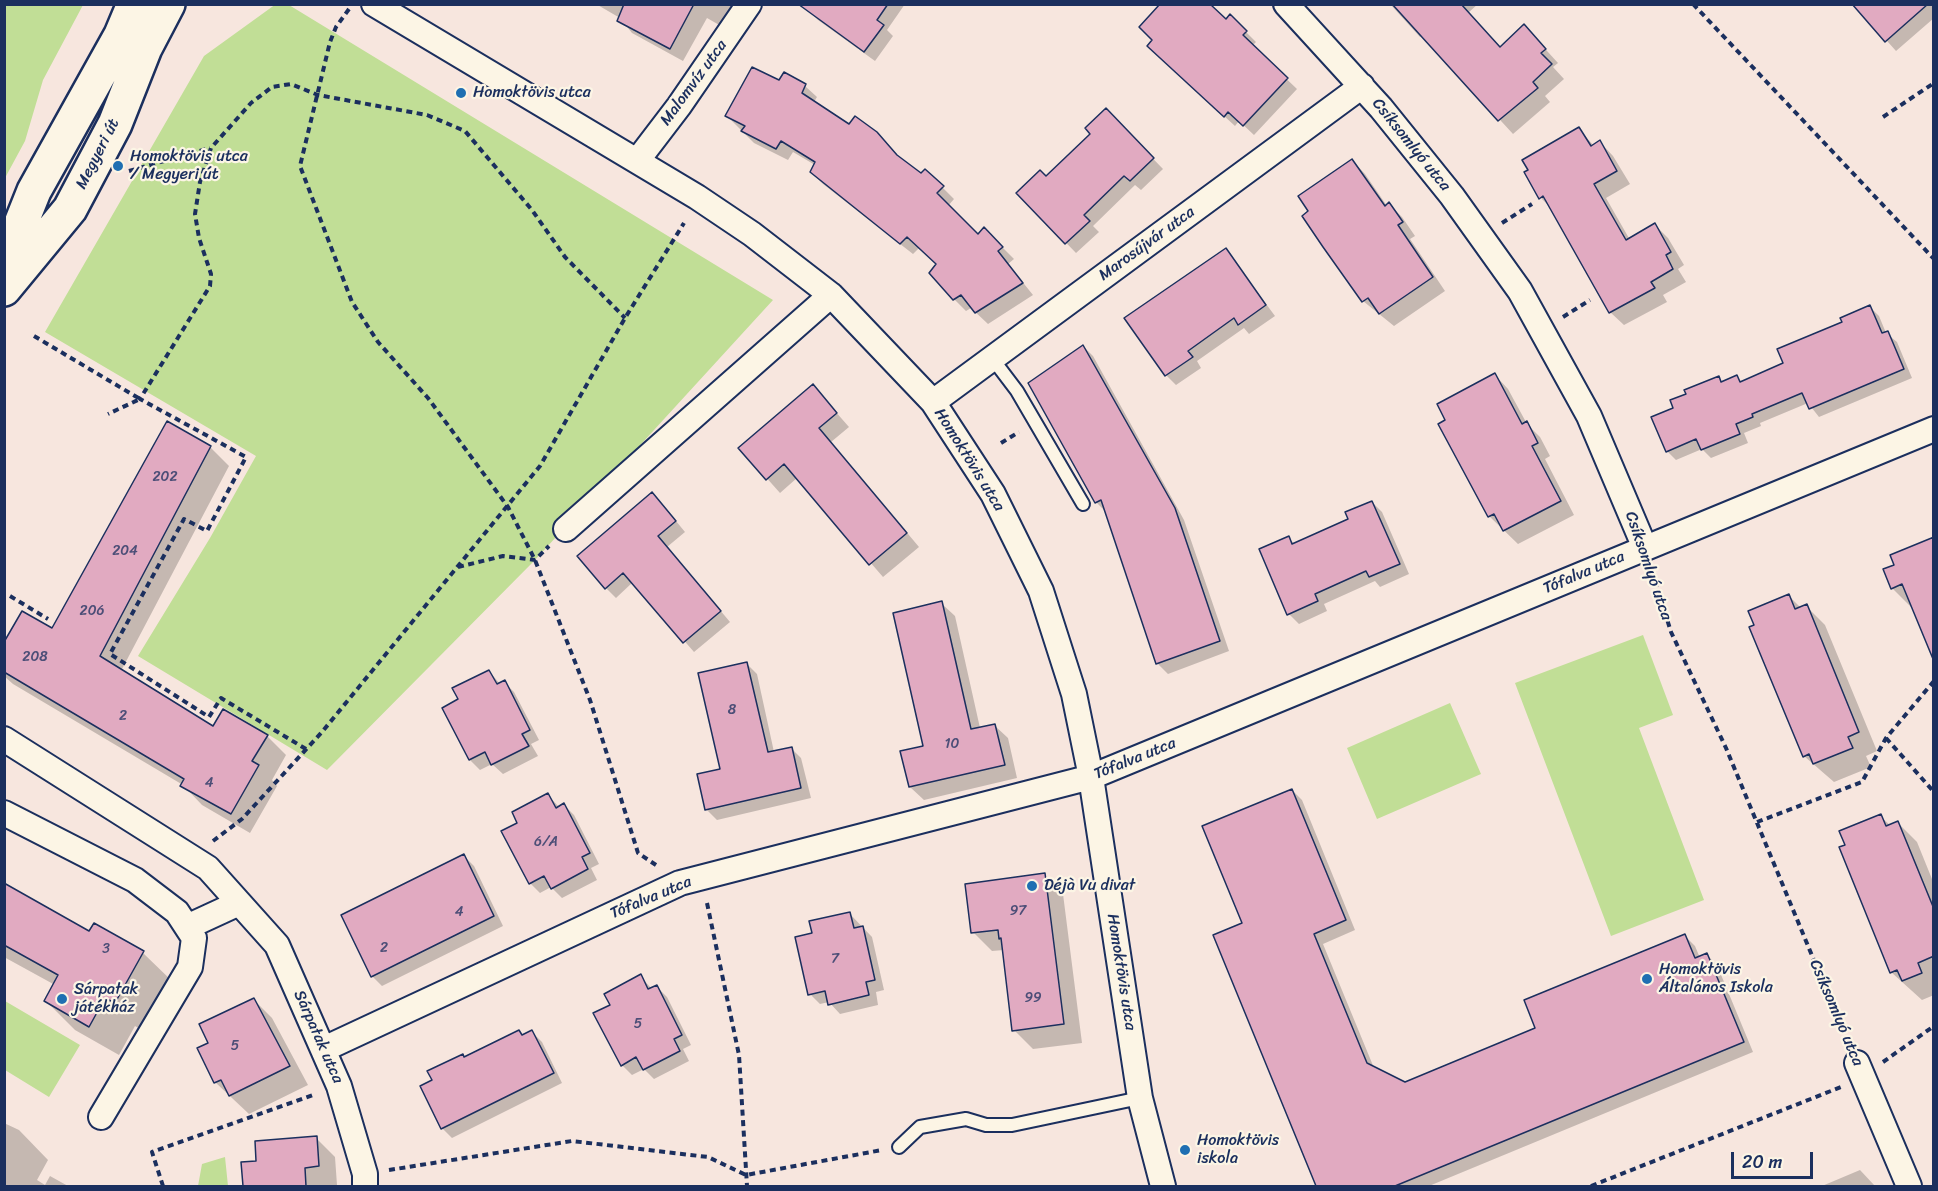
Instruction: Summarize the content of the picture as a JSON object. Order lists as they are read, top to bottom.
{
  "streets": {
    "main road": ["Megyeri út"],
    "street": [
      "Malomvíz utca",
      "Csíksomlyó utca",
      "Marosújvár utca",
      "Homoktövis utca",
      "Tófalva utca",
      "Sárpatak utca"
    ]
  },
  "crossings": [
    ["Malomvíz utca", "Homoktövis utca"],
    ["Csíksomlyó utca", "Marosújvár utca"],
    ["Csíksomlyó utca", "Tófalva utca"],
    ["Marosújvár utca", "Homoktövis utca"],
    ["Homoktövis utca", "Tófalva utca"],
    ["Tófalva utca", "Sárpatak utca"]
  ],
  "places": [
    "Homoktövis utca",
    "Homoktövis utca / Megyeri út",
    "Déjà Vu divat",
    "Homoktövis Általános Iskola",
    "Sárpatak játékház",
    "Homoktövis iskola"
  ],
  "house_numbers": [
    "202",
    "204",
    "206",
    "208",
    "8",
    "2",
    "10",
    "4",
    "6/A",
    "97",
    "4",
    "2",
    "3",
    "7",
    "99",
    "5",
    "5"
  ],
  "scale_bar": "20 m"
}
